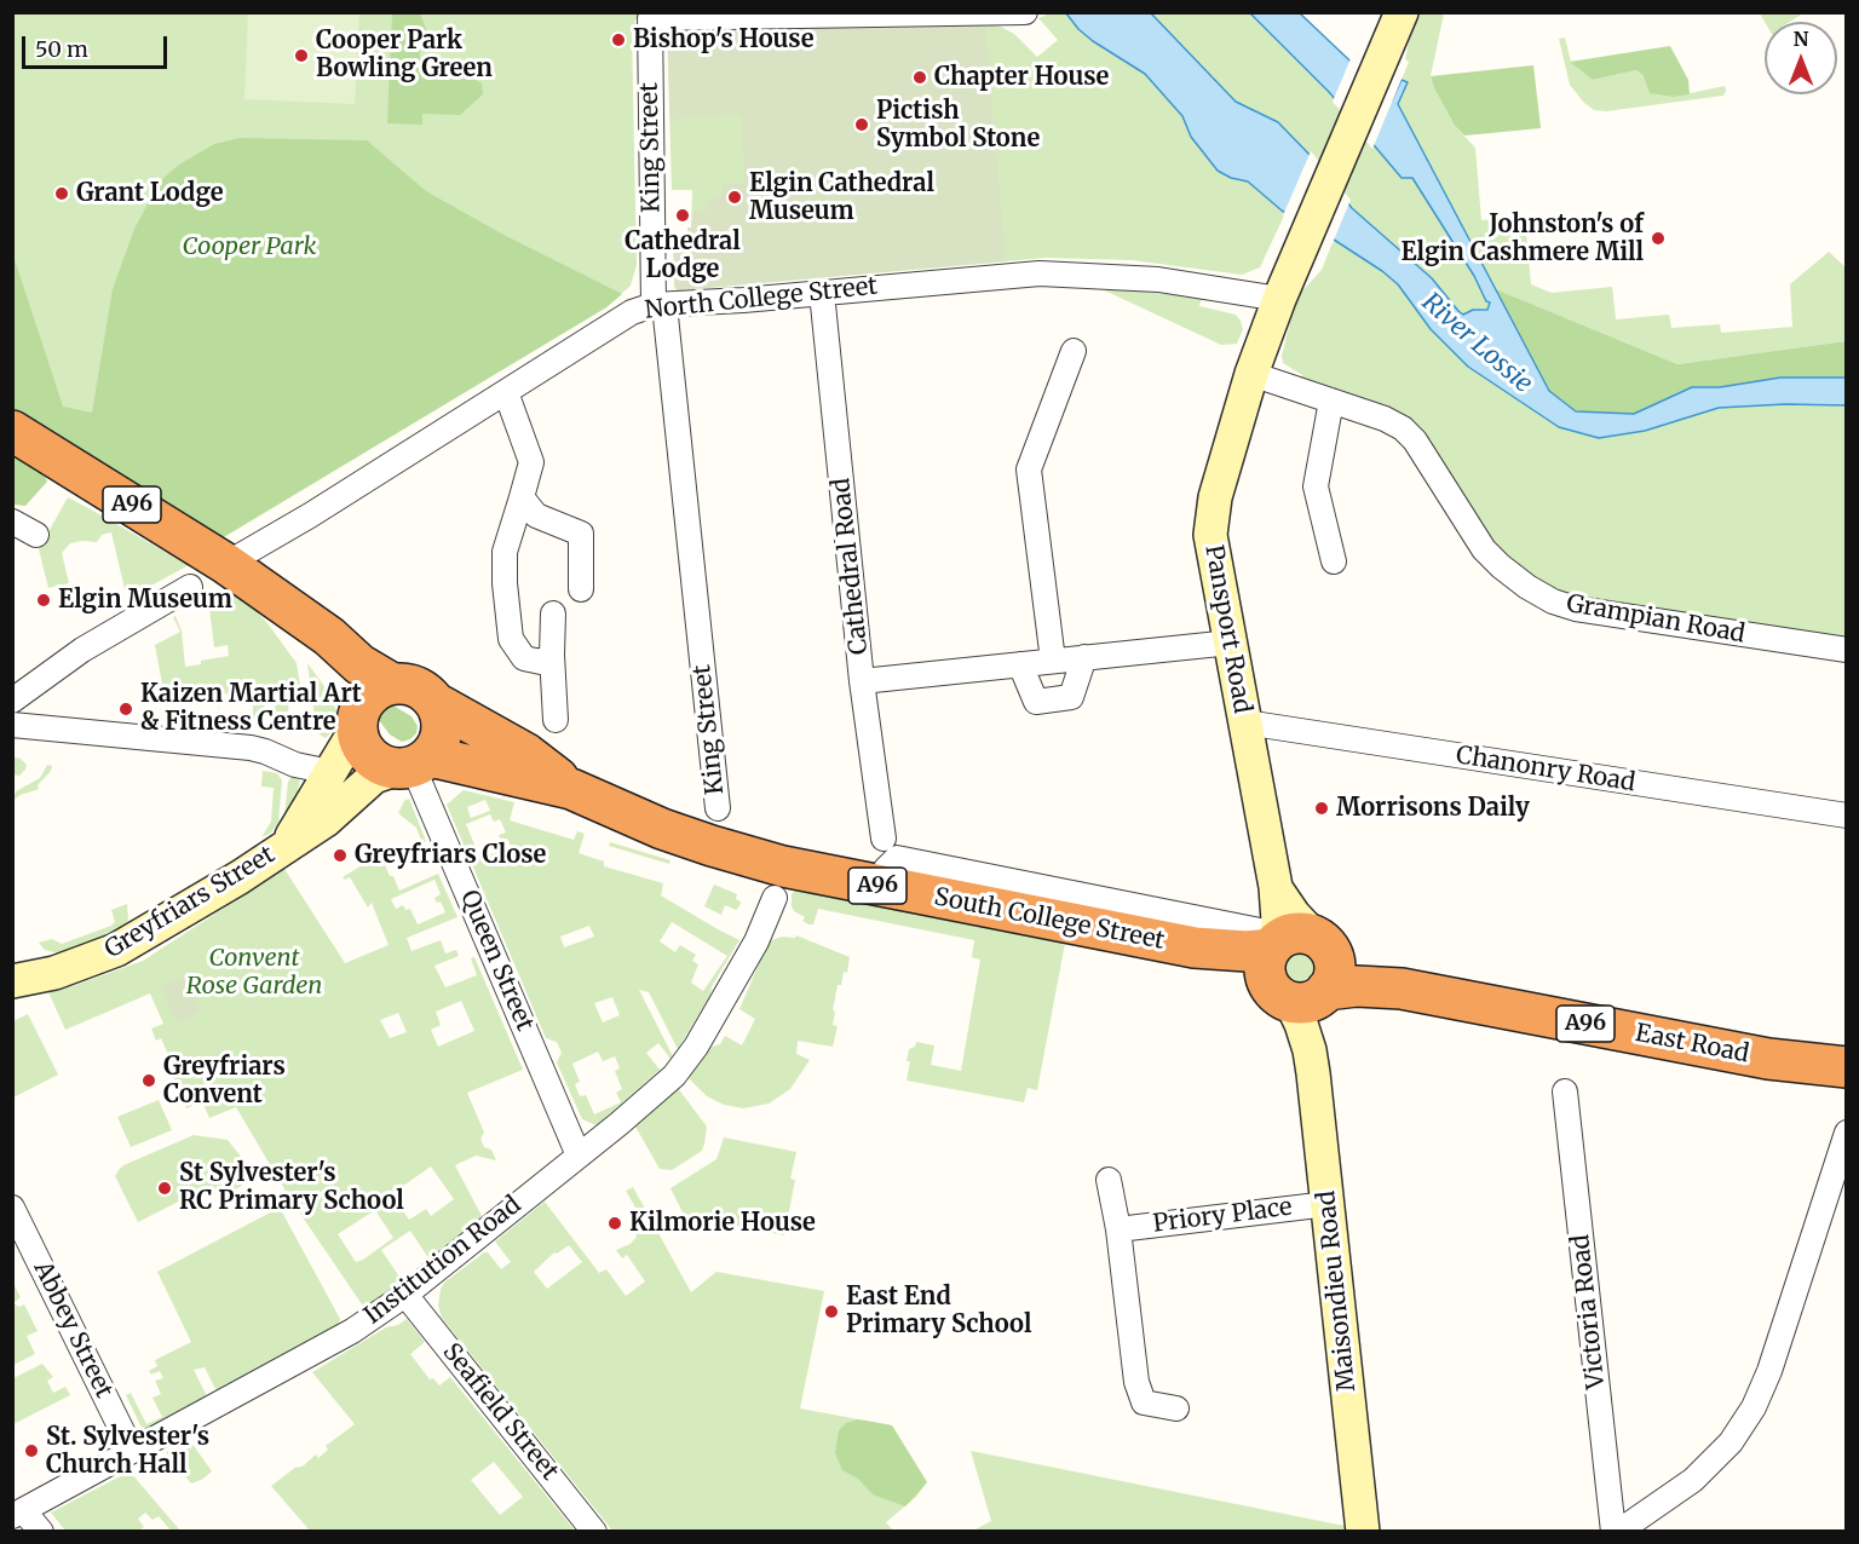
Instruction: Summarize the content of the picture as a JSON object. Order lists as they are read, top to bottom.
{
  "streets": {
    "highway": ["A96", "South College Street", "East Road"],
    "street": [
      "King Street",
      "North College Street",
      "Cathedral Road",
      "Grampian Road",
      "Pansport Road",
      "Chanonry Road",
      "Greyfriars Street",
      "Queen Street",
      "Priory Place",
      "Institution Road",
      "Maisondieu Road",
      "Victoria Road",
      "Abbey Street",
      "Seafield Street"
    ]
  },
  "crossings": [
    ["King Street", "North College Street"],
    ["North College Street", "A96"],
    ["North College Street", "Cathedral Road"],
    ["North College Street", "Pansport Road"],
    ["A96", "Greyfriars Street"],
    ["A96", "South College Street"],
    ["A96", "Queen Street"],
    ["A96", "East Road"],
    ["Grampian Road", "Pansport Road"],
    ["Pansport Road", "Chanonry Road"],
    ["Pansport Road", "South College Street"],
    ["Pansport Road", "East Road"],
    ["Pansport Road", "Maisondieu Road"],
    ["Greyfriars Street", "South College Street"],
    ["Greyfriars Street", "Queen Street"],
    ["South College Street", "Queen Street"],
    ["South College Street", "East Road"],
    ["South College Street", "Maisondieu Road"],
    ["Queen Street", "Institution Road"],
    ["East Road", "Maisondieu Road"],
    ["Priory Place", "Maisondieu Road"],
    ["Institution Road", "Abbey Street"],
    ["Institution Road", "Seafield Street"]
  ],
  "water": ["River Lossie"],
  "parks": ["Cooper Park", "Convent Rose Garden"],
  "places": [
    "Bishop's House",
    "Cooper Park Bowling Green",
    "Chapter House",
    "Pictish Symbol Stone",
    "Grant Lodge",
    "Elgin Cathedral Museum",
    "Cathedral Lodge",
    "Johnston's of Elgin Cashmere Mill",
    "Elgin Museum",
    "Kaizen Martial Art & Fitness Centre",
    "Morrisons Daily",
    "Greyfriars Close",
    "Greyfriars Convent",
    "St Sylvester's RC Primary School",
    "Kilmorie House",
    "East End Primary School",
    "St. Sylvester's Church Hall"
  ],
  "scale_bar": "50 m",
  "north": "top"
}
